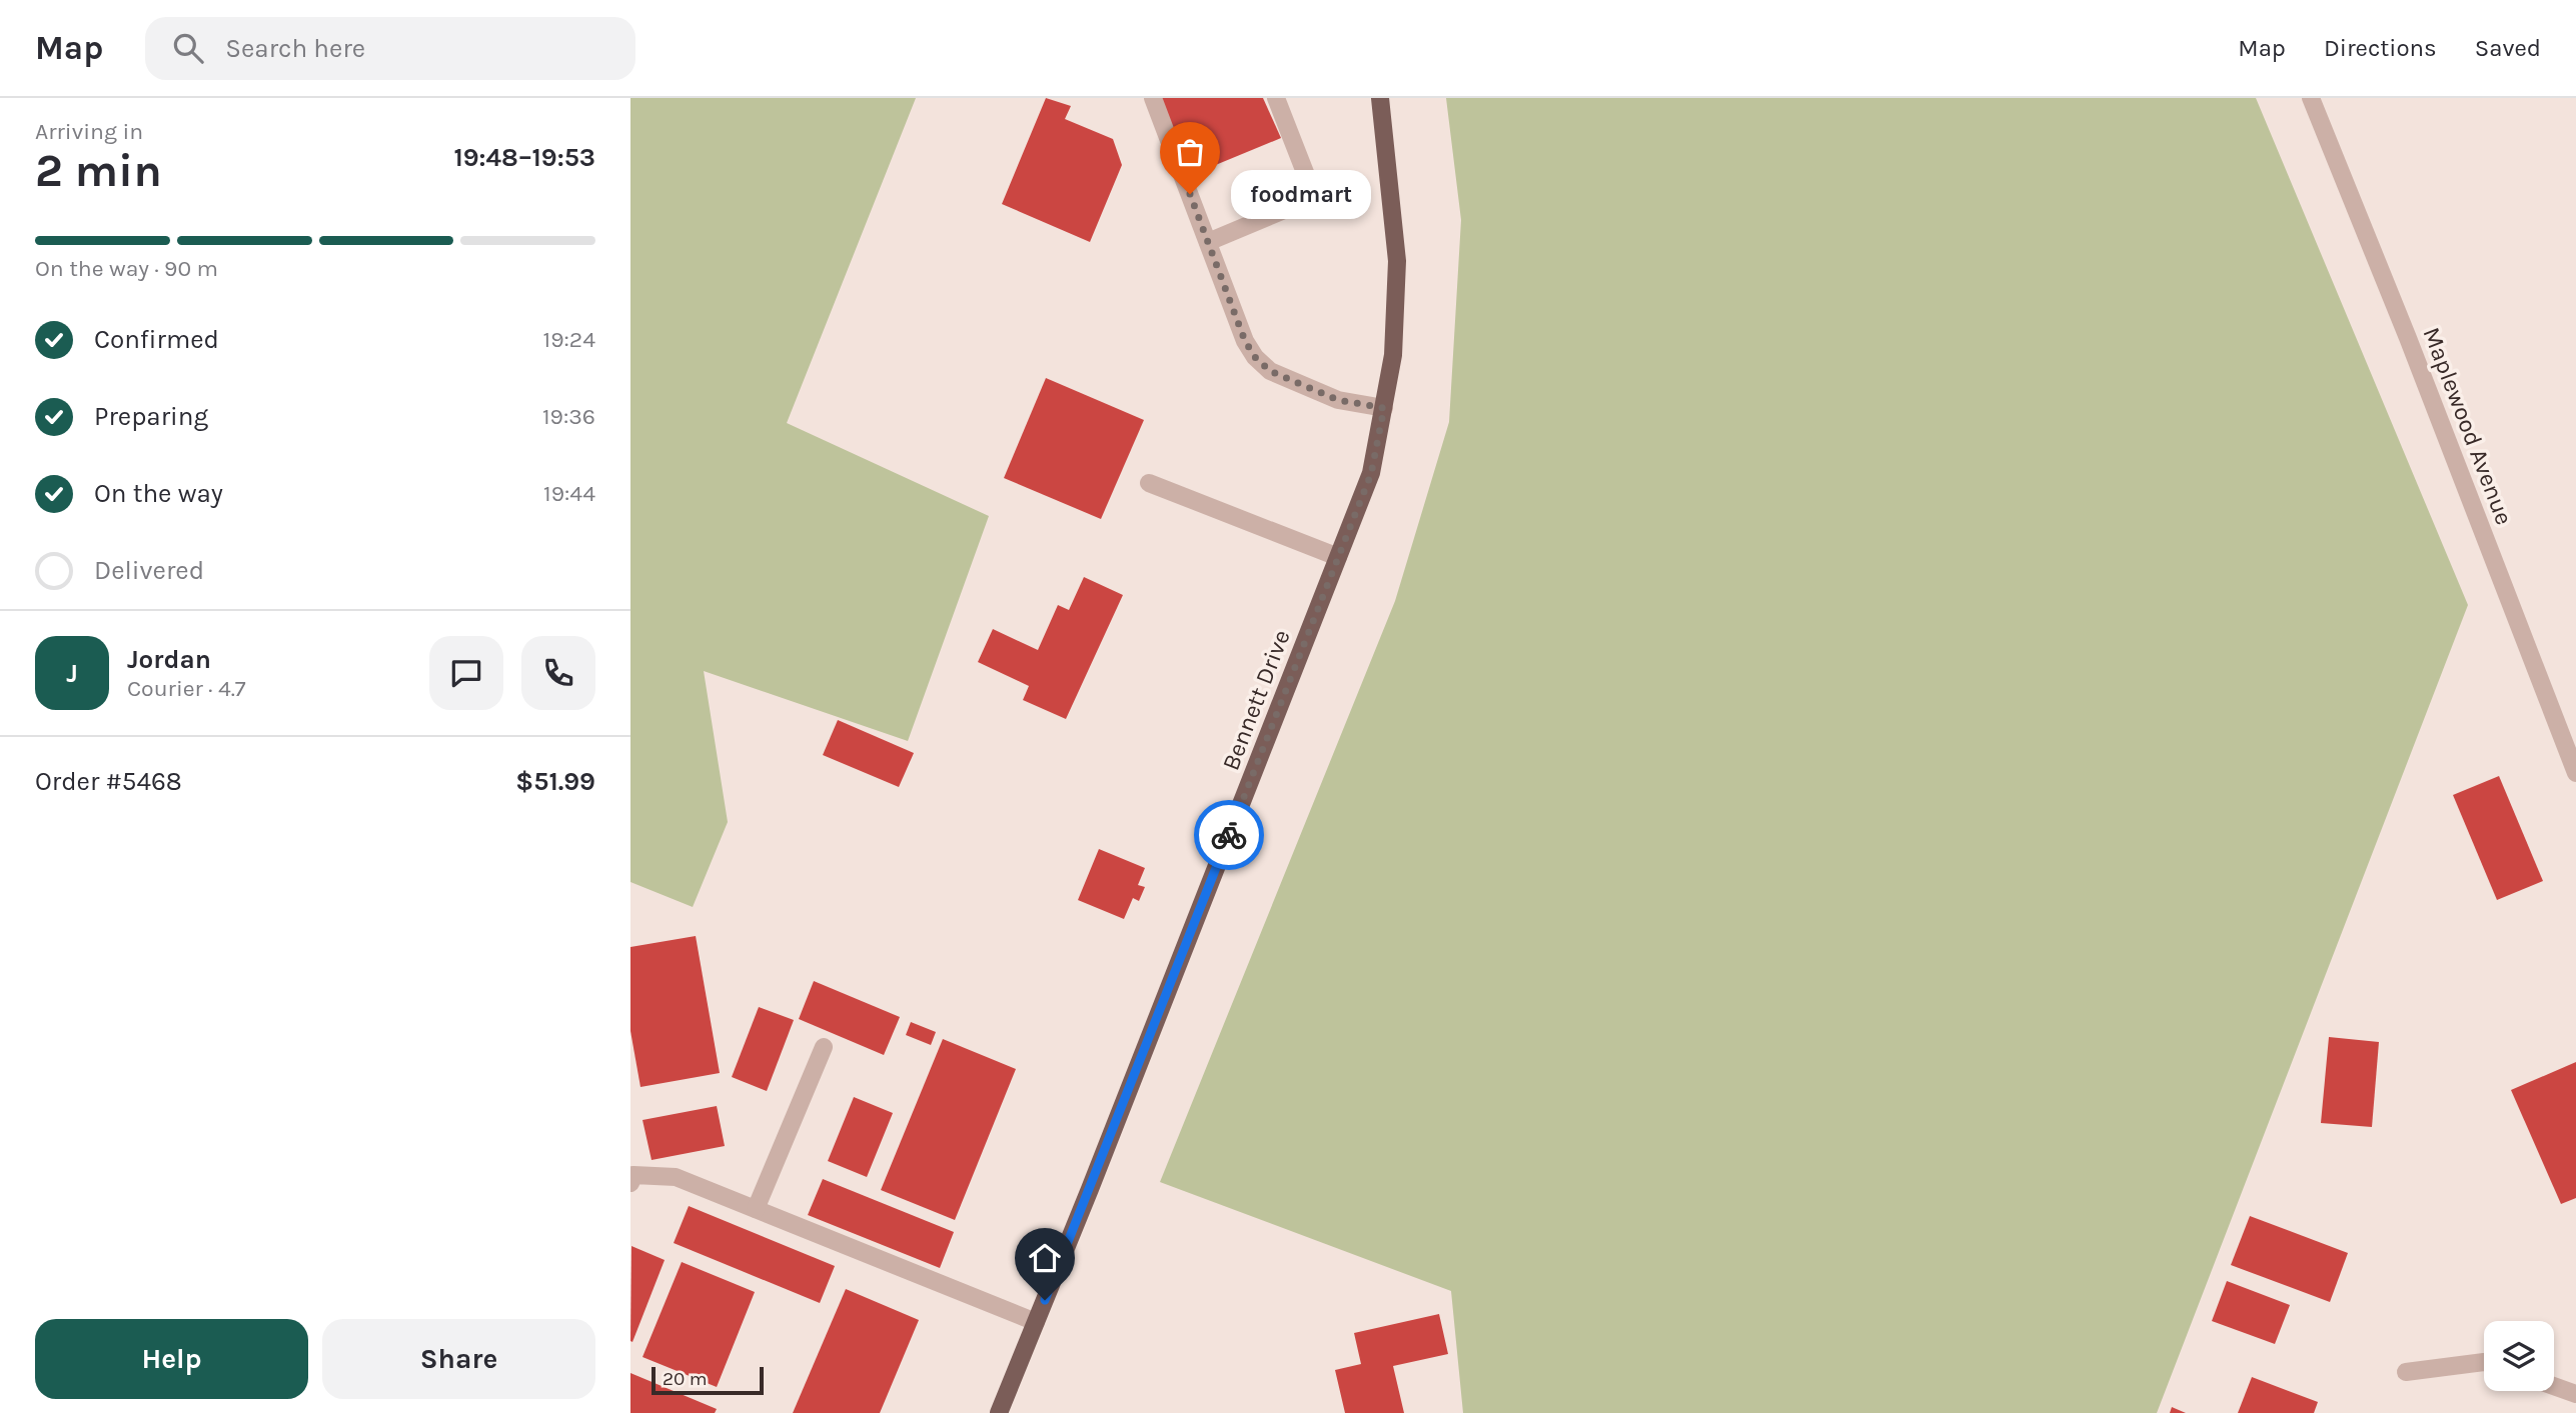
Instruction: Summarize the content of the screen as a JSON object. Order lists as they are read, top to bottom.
{
  "streets": {
    "main road": ["Bennett Drive"],
    "street": ["Maplewood Avenue"]
  },
  "places": ["foodmart"],
  "scale_bar": "20 m",
  "page": {
    "header": "Map",
    "search": "Search here",
    "nav": ["Map", "Directions", "Saved"],
    "heading": ["2 min", "Arriving in", "19:48–19:53"],
    "panel": [
      "Jordan",
      "Courier · 4.7",
      "Order #5468",
      "$51.99"
    ],
    "bubble": "foodmart",
    "bar": "On the way · 90 m",
    "list": [
      ["Confirmed", "19:24"],
      ["Preparing", "19:36"],
      ["On the way", "19:44"],
      "Delivered"
    ],
    "round": "J",
    "buttons": ["Help", "Share"],
    "scale": "20 m"
  }
}
